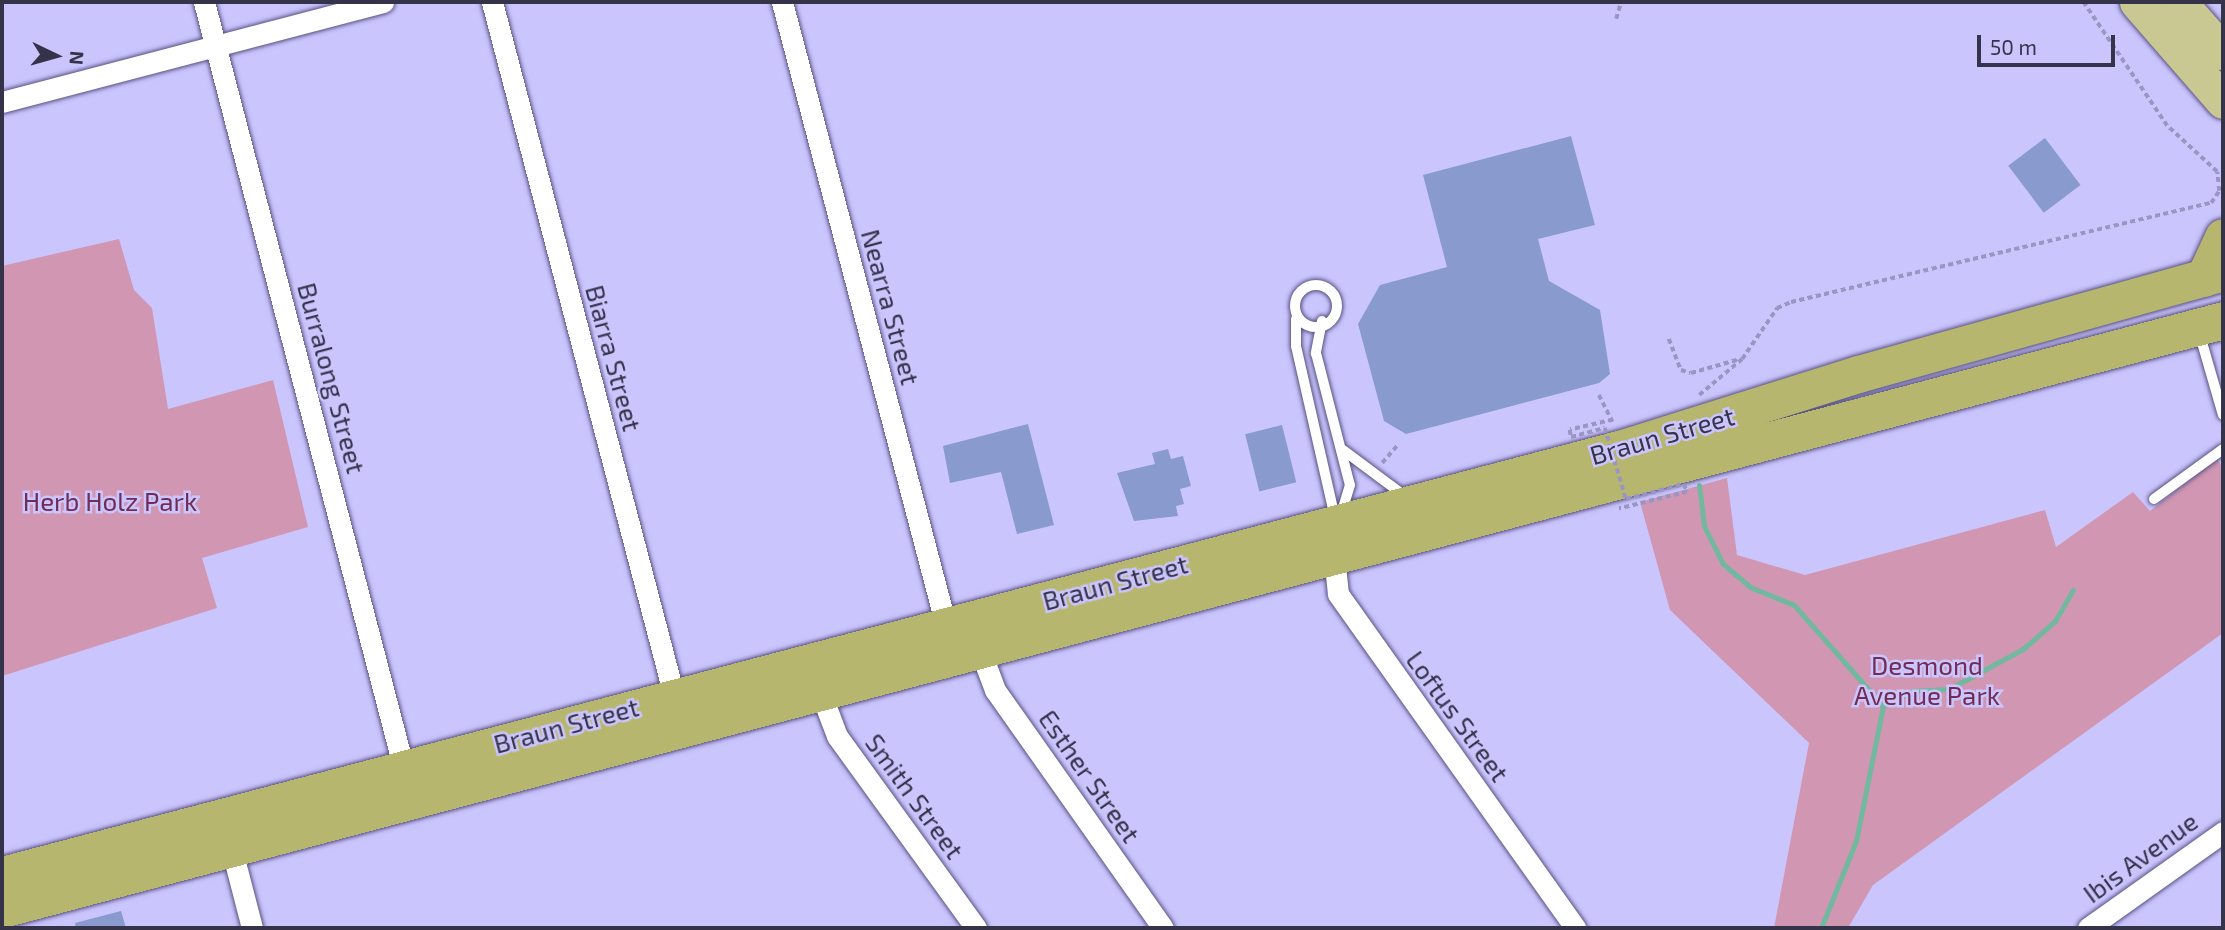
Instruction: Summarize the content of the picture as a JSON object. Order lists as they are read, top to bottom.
{
  "streets": {
    "highway": ["Braun Street"],
    "street": [
      "Nearra Street",
      "Biarra Street",
      "Burralong Street",
      "Loftus Street",
      "Esther Street",
      "Smith Street",
      "Ibis Avenue"
    ]
  },
  "crossings": [
    ["Nearra Street", "Braun Street"],
    ["Biarra Street", "Braun Street"],
    ["Burralong Street", "Braun Street"],
    ["Braun Street", "Loftus Street"],
    ["Braun Street", "Esther Street"],
    ["Braun Street", "Smith Street"]
  ],
  "parks": ["Herb Holz Park", "Desmond Avenue Park"],
  "scale_bar": "50 m",
  "north": "right"
}
